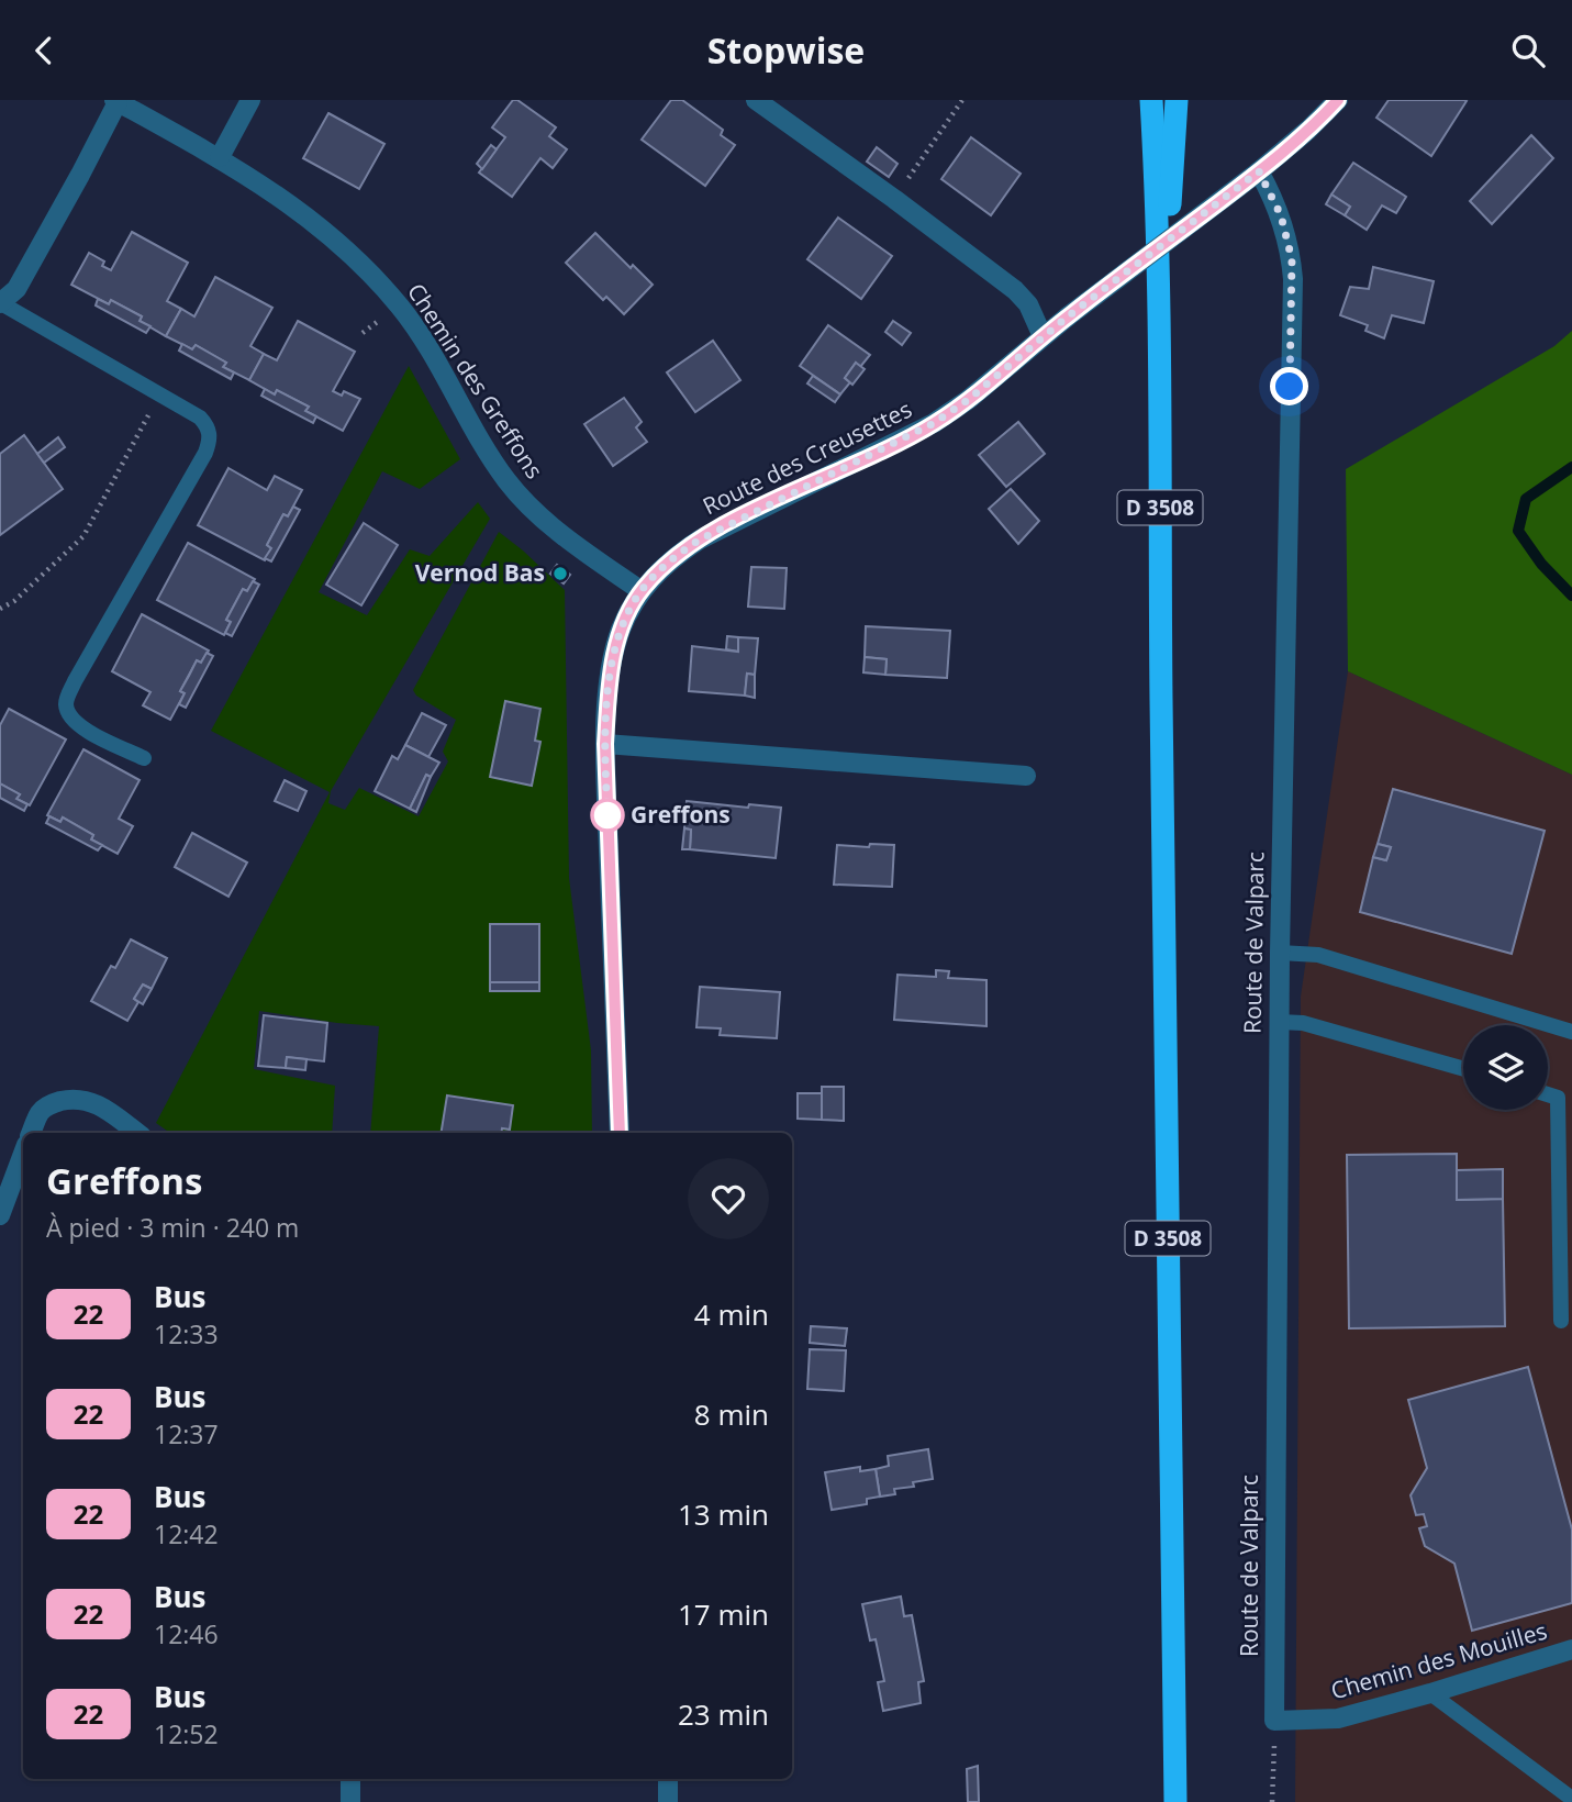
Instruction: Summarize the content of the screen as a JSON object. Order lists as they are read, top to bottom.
{
  "streets": {
    "highway": ["D 3508"],
    "street": [
      "Chemin des Greffons",
      "Route des Creusettes",
      "Route de Valparc",
      "Chemin des Mouilles"
    ]
  },
  "crossings": [
    ["Chemin des Greffons", "Route des Creusettes"],
    ["Route des Creusettes", "Route de Valparc"],
    ["Route de Valparc", "Chemin des Mouilles"]
  ],
  "places": ["Vernod Bas", "Greffons"],
  "lines": ["bus line 22"],
  "page": {
    "header": "Stopwise",
    "heading": ["Greffons", "À pied · 3 min · 240 m"],
    "list": [
      {
        "mark": "22",
        "name": "Bus",
        "note": "12:33",
        "value": "4 min"
      },
      {
        "mark": "22",
        "name": "Bus",
        "note": "12:37",
        "value": "8 min"
      },
      {
        "mark": "22",
        "name": "Bus",
        "note": "12:42",
        "value": "13 min"
      },
      {
        "mark": "22",
        "name": "Bus",
        "note": "12:46",
        "value": "17 min"
      },
      {
        "mark": "22",
        "name": "Bus",
        "note": "12:52",
        "value": "23 min"
      }
    ]
  }
}
